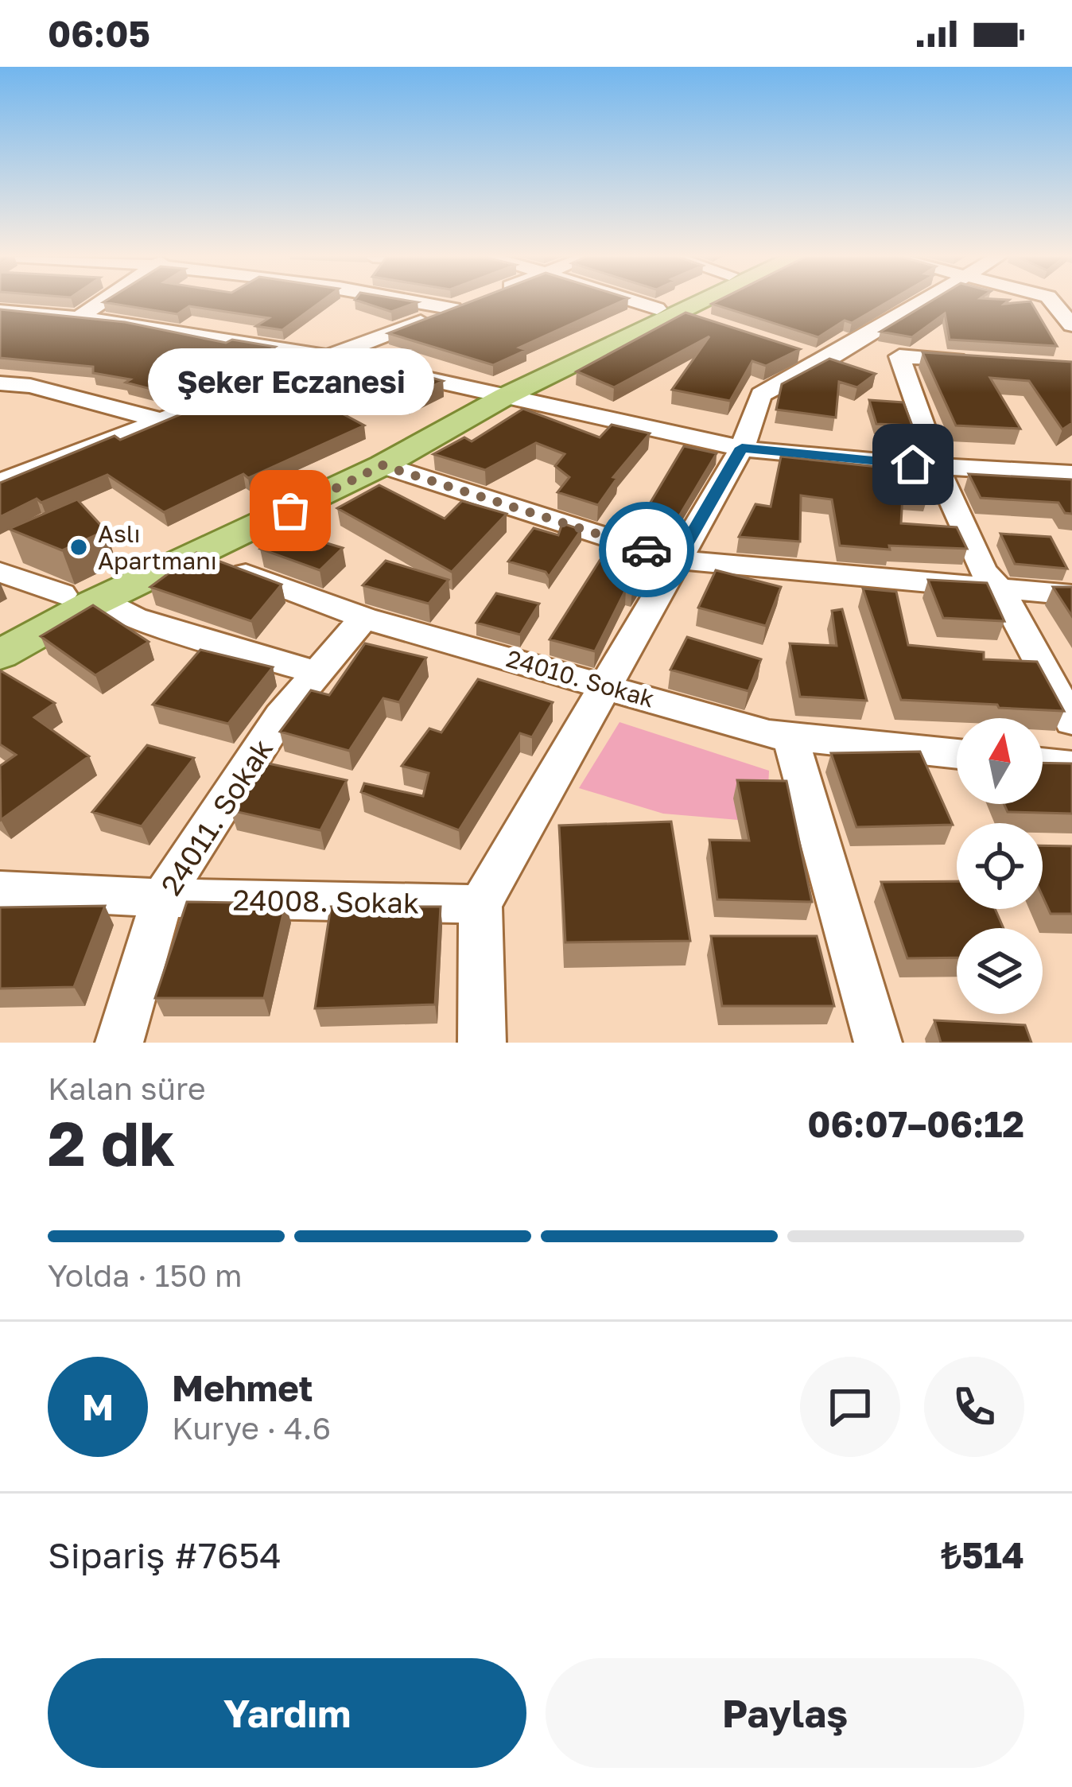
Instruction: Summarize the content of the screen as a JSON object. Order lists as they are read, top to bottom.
{
  "streets": {
    "street": ["24010. Sokak", "24011. Sokak", "24008. Sokak"]
  },
  "crossings": [
    ["24010. Sokak", "24011. Sokak"],
    ["24011. Sokak", "24008. Sokak"]
  ],
  "places": ["Şeker Eczanesi", "Aslı Apartmanı"],
  "north": "top",
  "page": {
    "status": "06:05",
    "bubble": "Şeker Eczanesi",
    "heading": ["2 dk", "Kalan süre", "06:07–06:12"],
    "panel": [
      "Mehmet",
      "Kurye · 4.6",
      "Sipariş #7654",
      "₺514"
    ],
    "bar": "Yolda · 150 m",
    "round": "M",
    "buttons": ["Yardım", "Paylaş"]
  }
}
